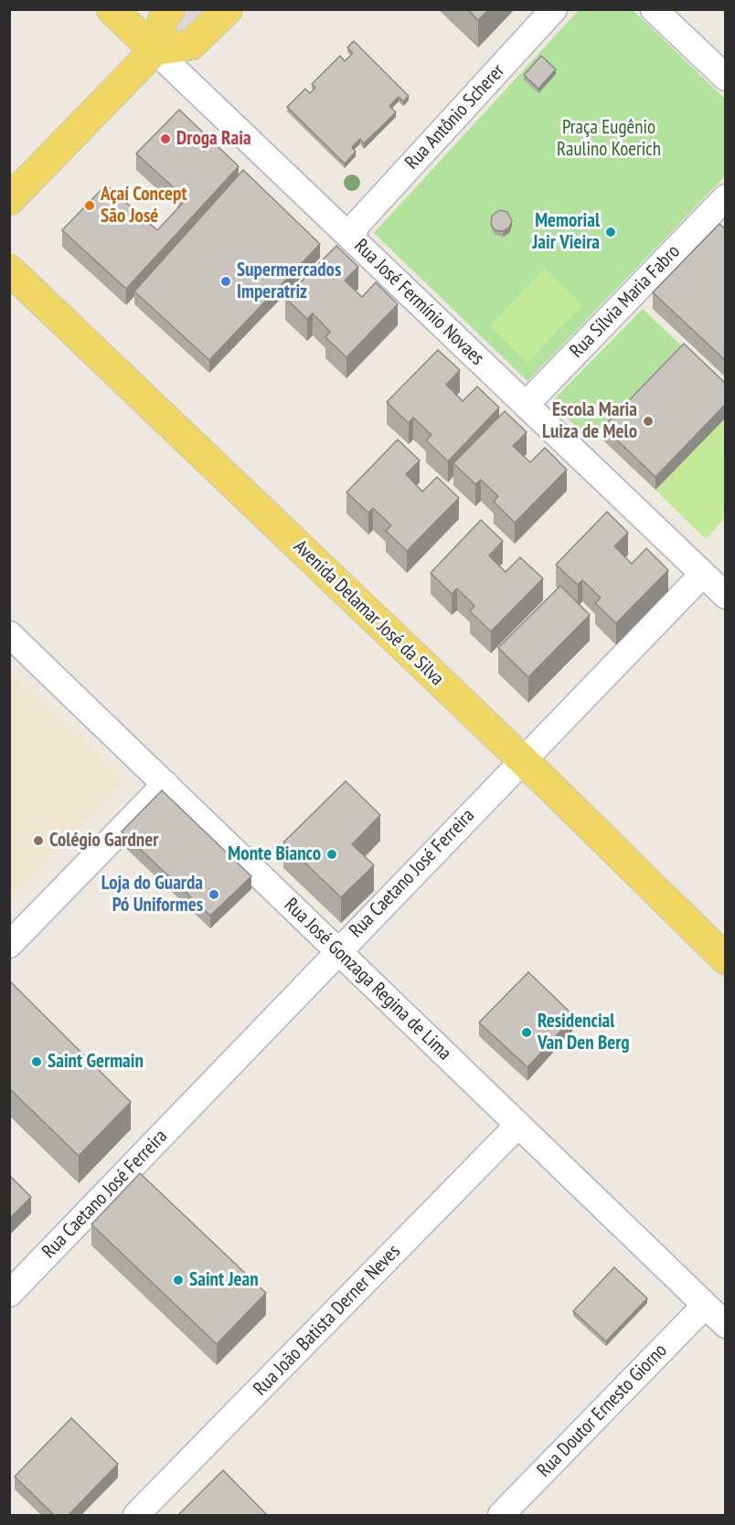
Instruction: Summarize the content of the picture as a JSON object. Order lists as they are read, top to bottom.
{
  "streets": {
    "main road": ["Rua José Fermínio Novaes", "Avenida Delamar José da Silva"],
    "street": [
      "Rua Antônio Scherer",
      "Rua Sílvia Maria Fabro",
      "Rua Caetano José Ferreira",
      "Rua José Gonzaga Regina de Lima",
      "Rua João Batista Derner Neves",
      "Rua Doutor Ernesto Giorno"
    ]
  },
  "crossings": [
    ["Rua Antônio Scherer", "Rua José Fermínio Novaes"],
    ["Rua Sílvia Maria Fabro", "Rua José Fermínio Novaes"],
    ["Rua José Fermínio Novaes", "Rua Caetano José Ferreira"],
    ["Avenida Delamar José da Silva", "Rua Caetano José Ferreira"],
    ["Rua Caetano José Ferreira", "Rua José Gonzaga Regina de Lima"],
    ["Rua José Gonzaga Regina de Lima", "Rua João Batista Derner Neves"],
    ["Rua José Gonzaga Regina de Lima", "Rua Doutor Ernesto Giorno"]
  ],
  "parks": ["Praça Eugênio Raulino Koerich"],
  "places": [
    "Droga Raia",
    "Açaí Concept São José",
    "Memorial Jair Vieira",
    "Supermercados Imperatriz",
    "Escola Maria Luiza de Melo",
    "Colégio Gardner",
    "Monte Bianco",
    "Loja do Guarda Pó Uniformes",
    "Residencial Van Den Berg",
    "Saint Germain",
    "Saint Jean"
  ]
}
